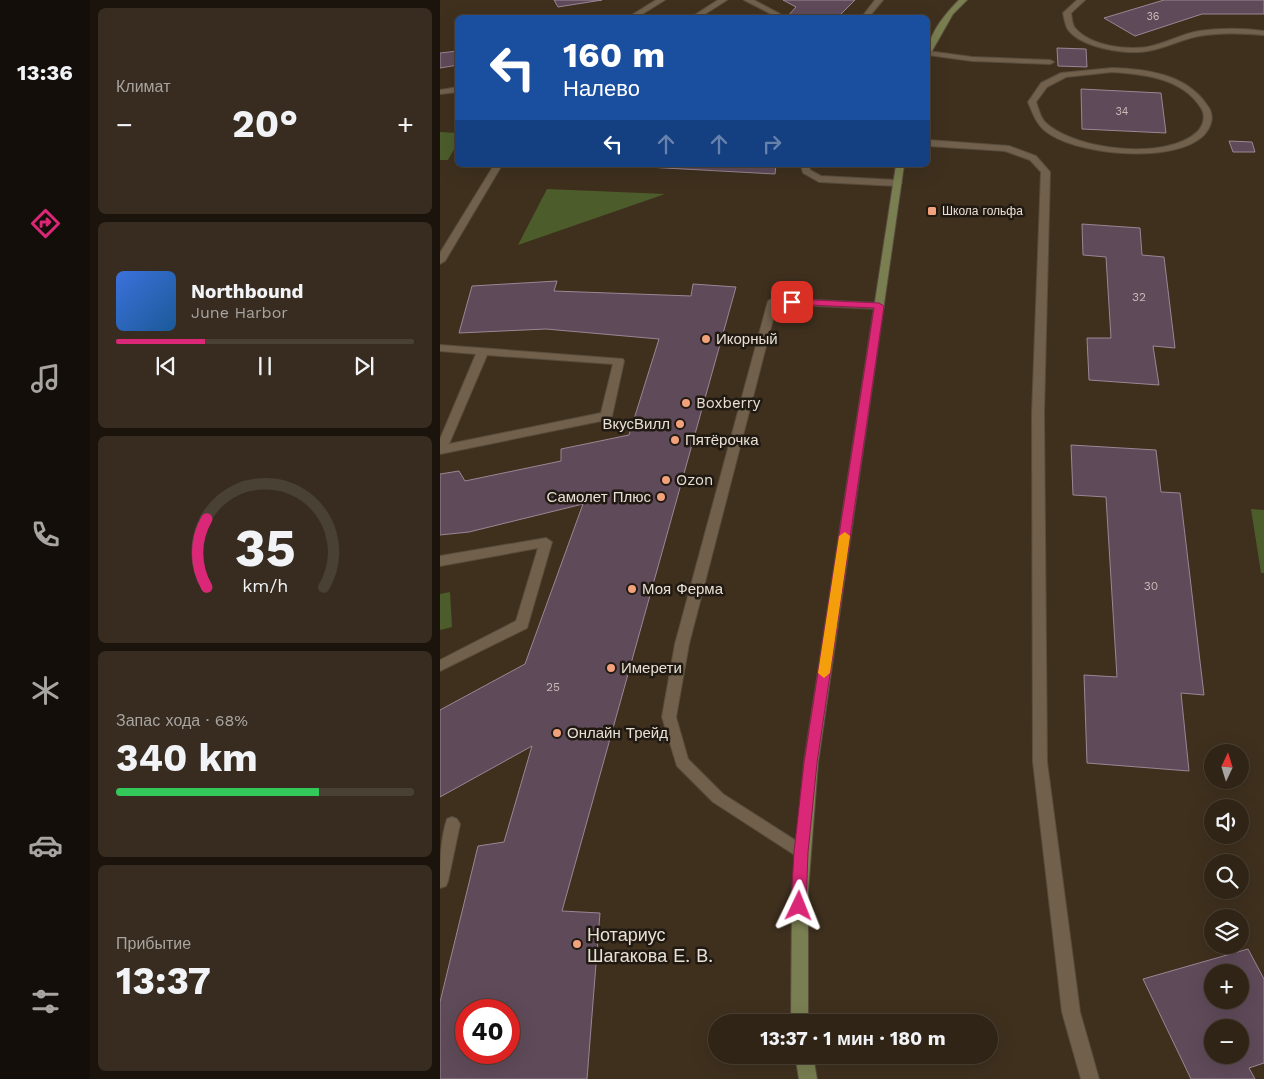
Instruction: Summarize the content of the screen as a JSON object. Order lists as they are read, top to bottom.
{
  "places": {
    "transit": ["Школа гольфа"],
    "other": [
      "Икорный",
      "Boxberry",
      "ВкусВилл",
      "Пятёрочка",
      "Ozon",
      "Самолет Плюс",
      "Моя Ферма",
      "Имерети",
      "Онлайн Трейд",
      "Нотариус Шагакова Е. В."
    ]
  },
  "house_numbers": [
    "36",
    "34",
    "32",
    "30",
    "25"
  ],
  "north": "top",
  "page": {
    "tabs": "13:36",
    "tile": [
      "Климат",
      ["Запас хода · 68%", "340 km"],
      ["Прибытие", "13:37"]
    ],
    "turn": ["160 m", "Налево"],
    "heat": ["−", "20°", "+"],
    "song": ["Northbound", "June Harbor"],
    "map_buttons": ["+", "−"],
    "limit": "40",
    "trip": "13:37 · 1 мин · 180 m",
    "gauge": ["35", "km/h"]
  }
}
